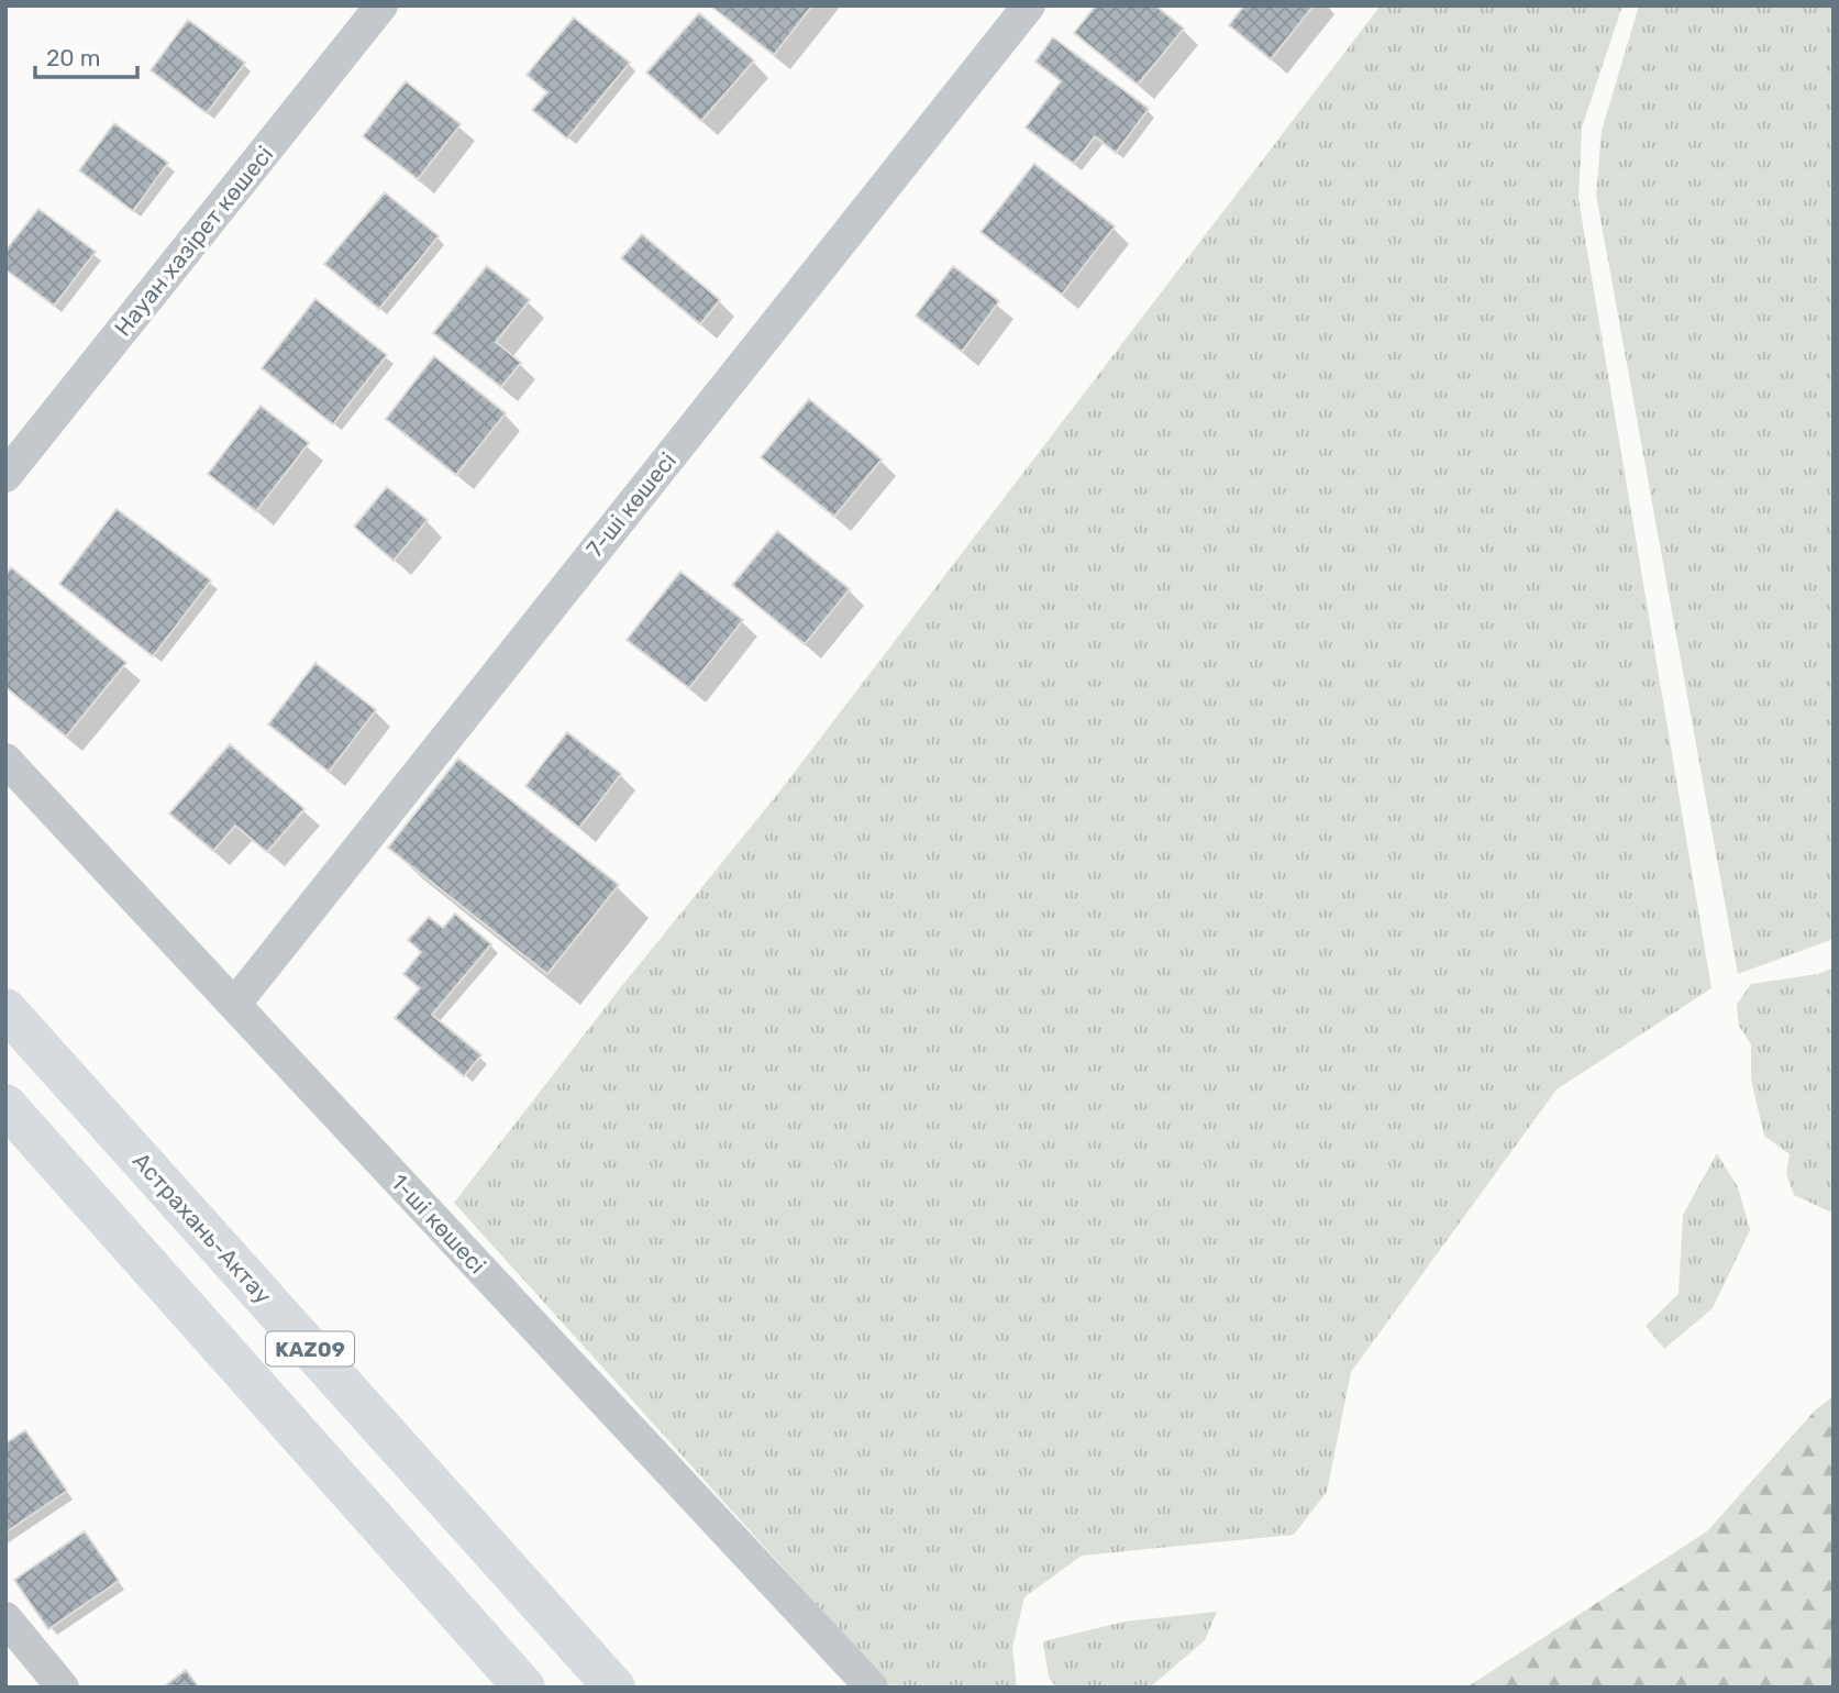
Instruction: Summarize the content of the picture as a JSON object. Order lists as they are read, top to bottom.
{
  "streets": {
    "highway": ["Астрахань-Актау", "KAZ09"],
    "street": ["Науан хазірет көшесі", "7-шi көшесі", "1-шi көшесі"]
  },
  "crossings": [
    ["7-шi көшесі", "1-шi көшесі"]
  ],
  "scale_bar": "20 m"
}
